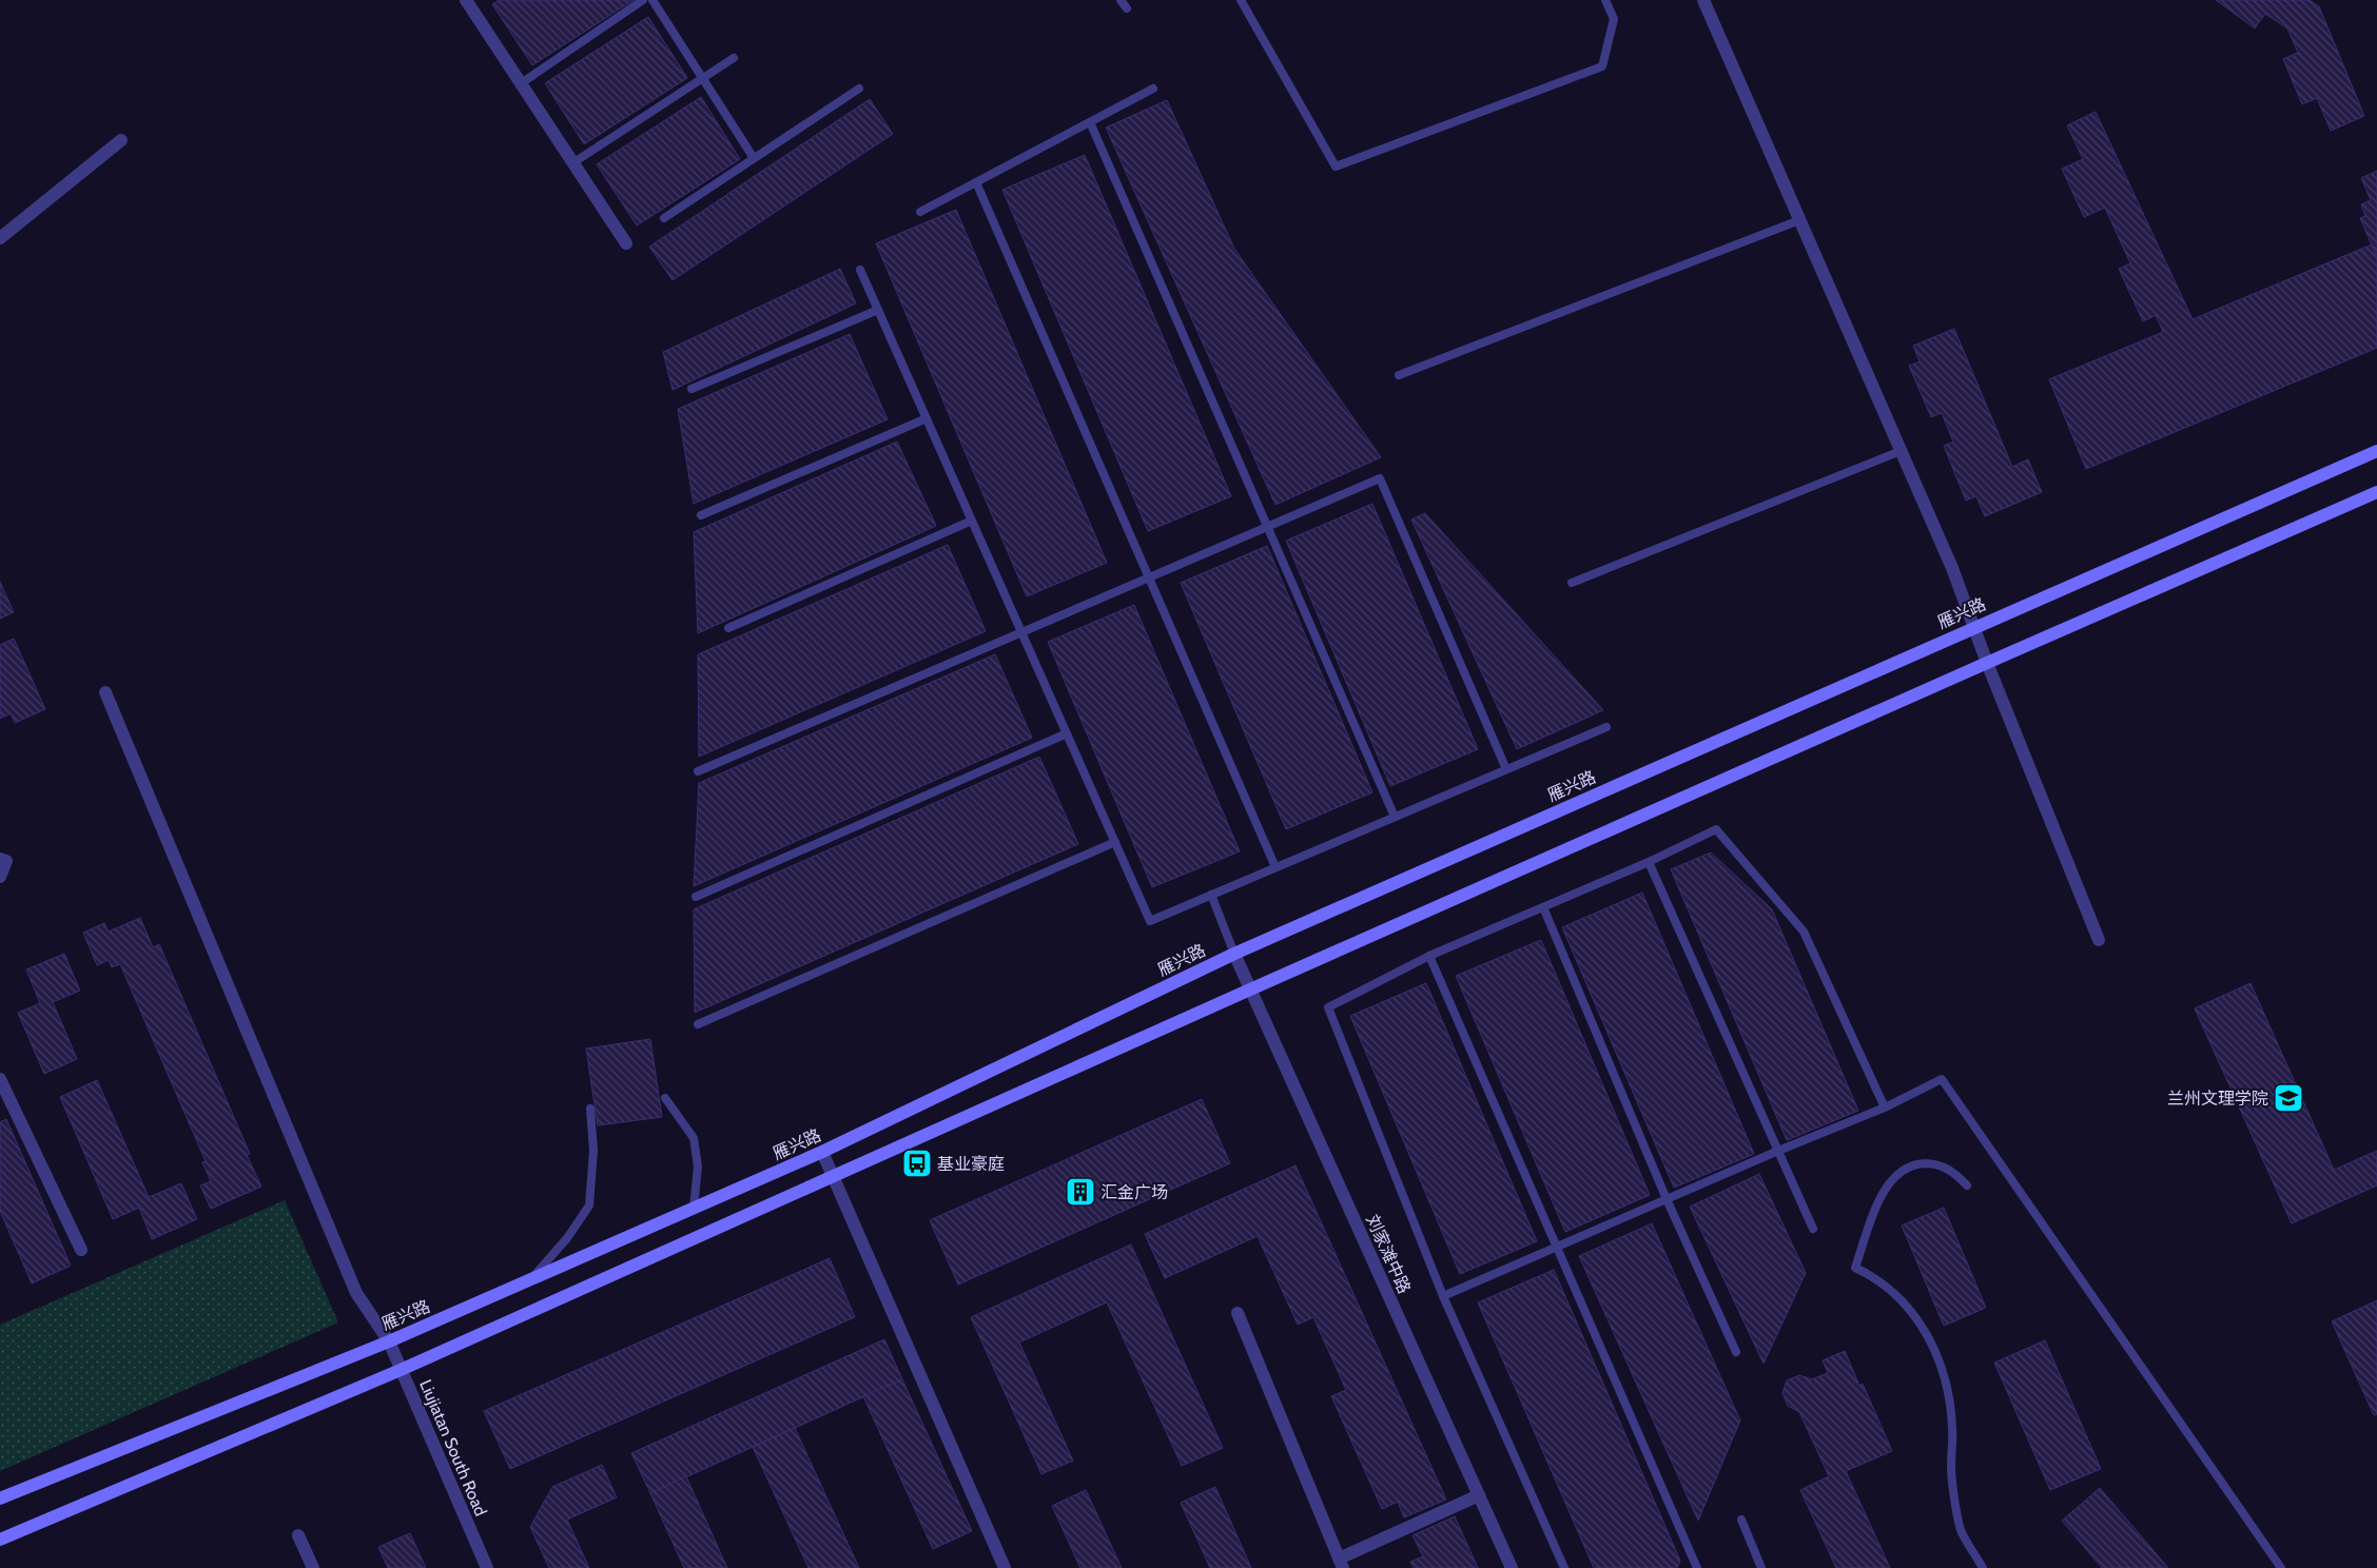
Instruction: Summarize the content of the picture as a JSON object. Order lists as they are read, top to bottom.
{
  "streets": {
    "main road": ["雁兴路"],
    "street": ["刘家滩中路", "Liujiatan South Road"]
  },
  "crossings": [
    ["雁兴路", "刘家滩中路"],
    ["雁兴路", "Liujiatan South Road"]
  ],
  "places": {
    "school or university": ["兰州文理学院"],
    "bus stop": ["基业豪庭"],
    "building": ["汇金广场"]
  }
}
